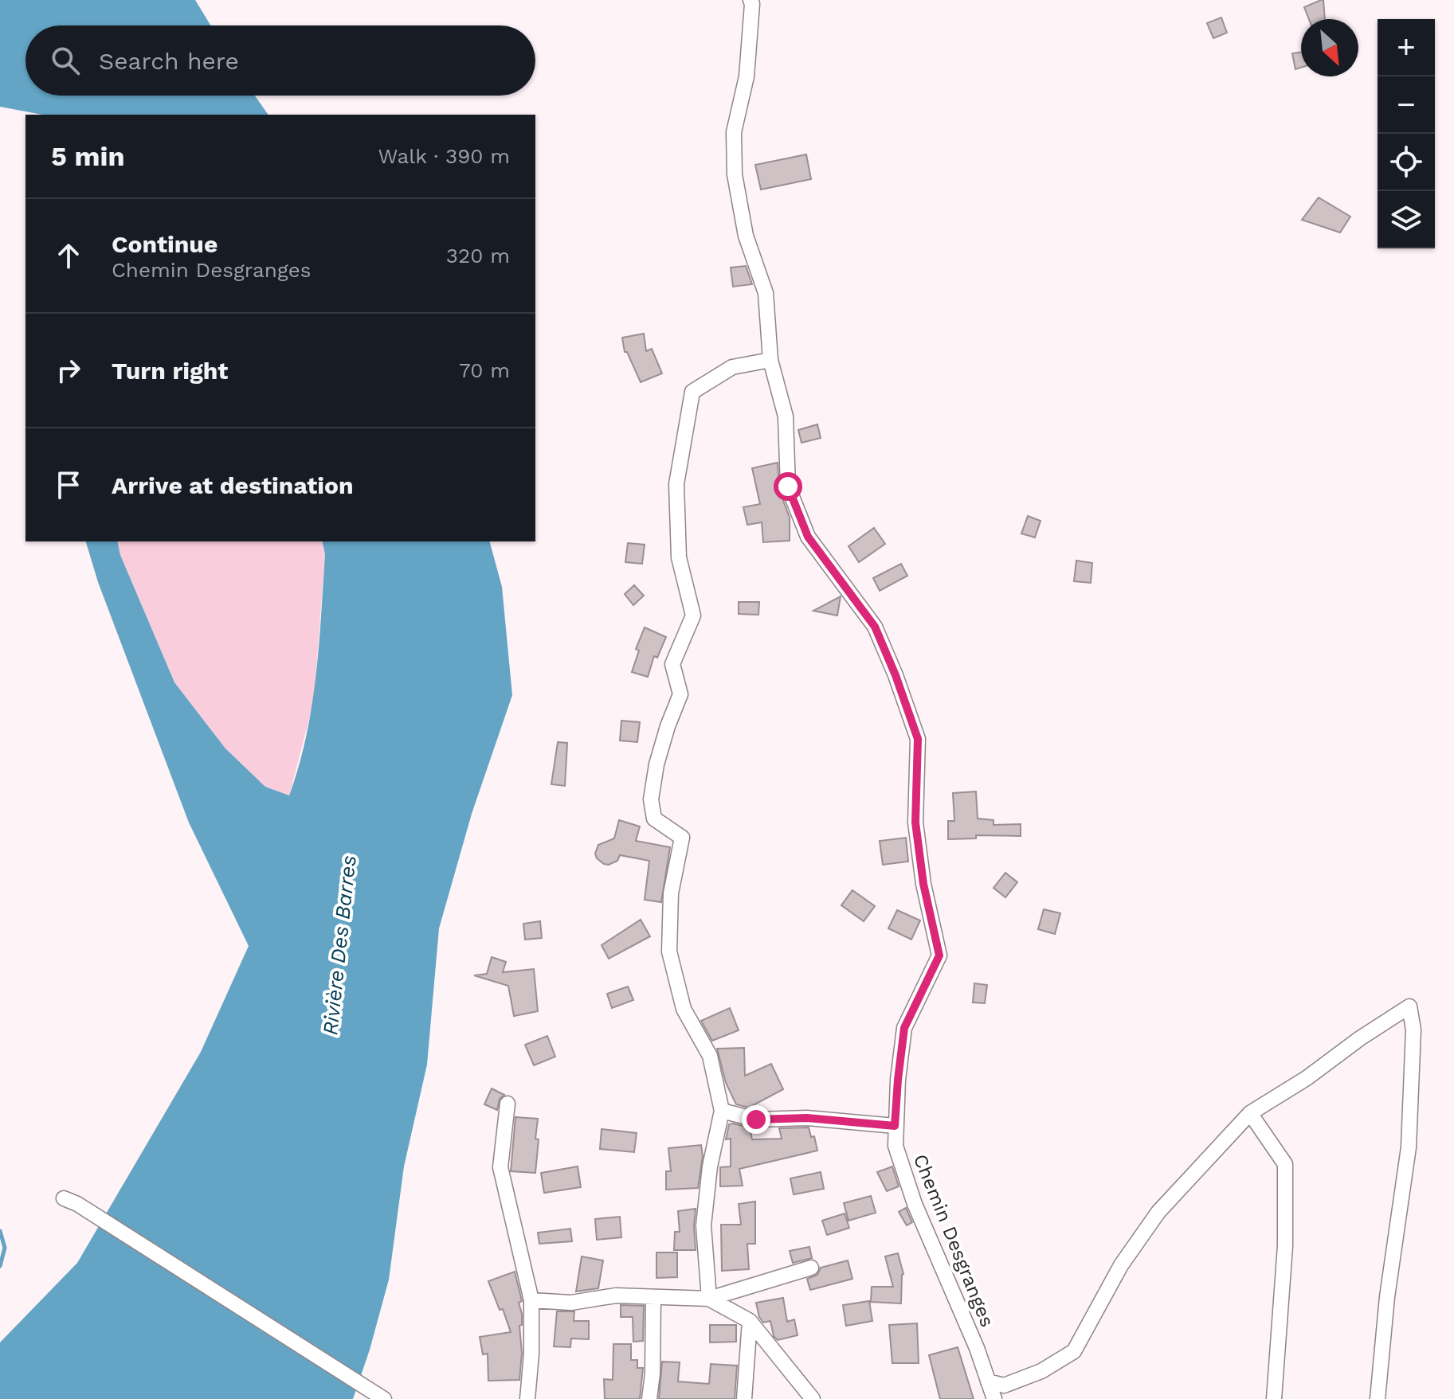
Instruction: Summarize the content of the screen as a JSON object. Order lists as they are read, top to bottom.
{
  "streets": {
    "street": ["Chemin Desgranges"]
  },
  "water": ["Rivière Des Barres"],
  "north": "bottom right",
  "page": {
    "map_buttons": ["+", "−"],
    "search": "Search here",
    "heading": ["5 min", "Walk · 390 m"],
    "list": [
      ["Continue", "Chemin Desgranges", "320 m"],
      ["Turn right", "70 m"],
      "Arrive at destination"
    ]
  }
}
